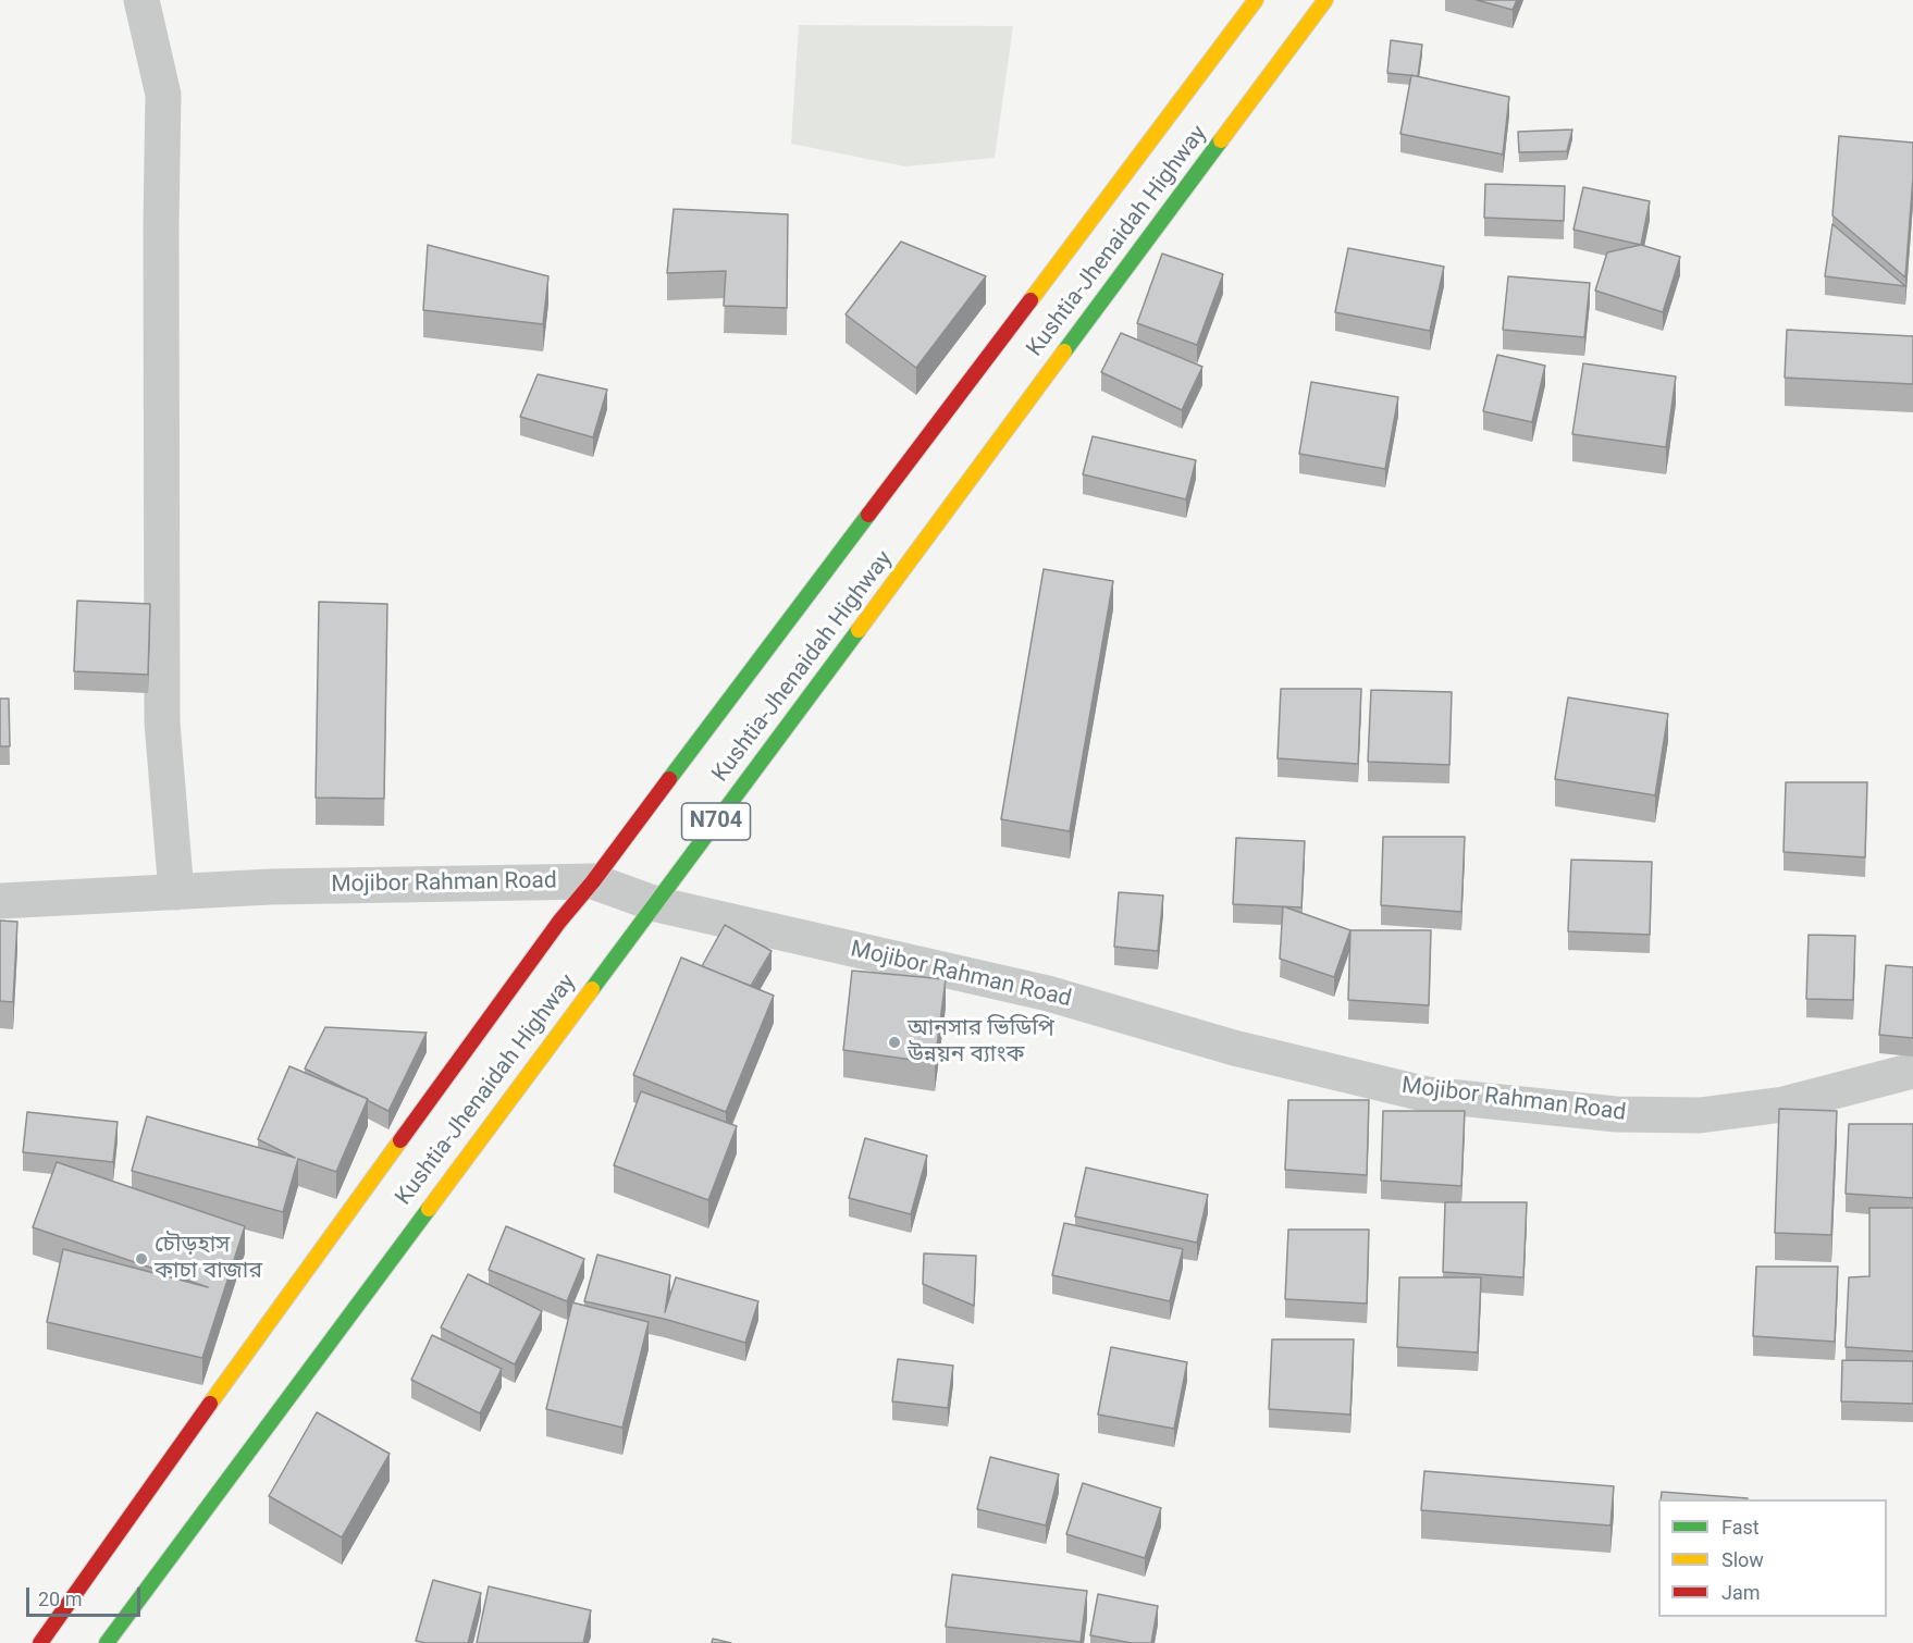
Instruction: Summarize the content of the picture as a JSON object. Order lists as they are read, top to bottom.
{
  "streets": {
    "highway": ["Kushtia-Jhenaidah Highway", "N704"],
    "street": ["Mojibor Rahman Road"]
  },
  "crossings": [
    ["Kushtia-Jhenaidah Highway", "Mojibor Rahman Road"]
  ],
  "places": ["আনসার ভিডিপি উন্নয়ন ব্যাংক", "চৌড়হাস কাচা বাজার"],
  "legend": ["Fast", "Slow", "Jam"],
  "scale_bar": "20 m"
}
